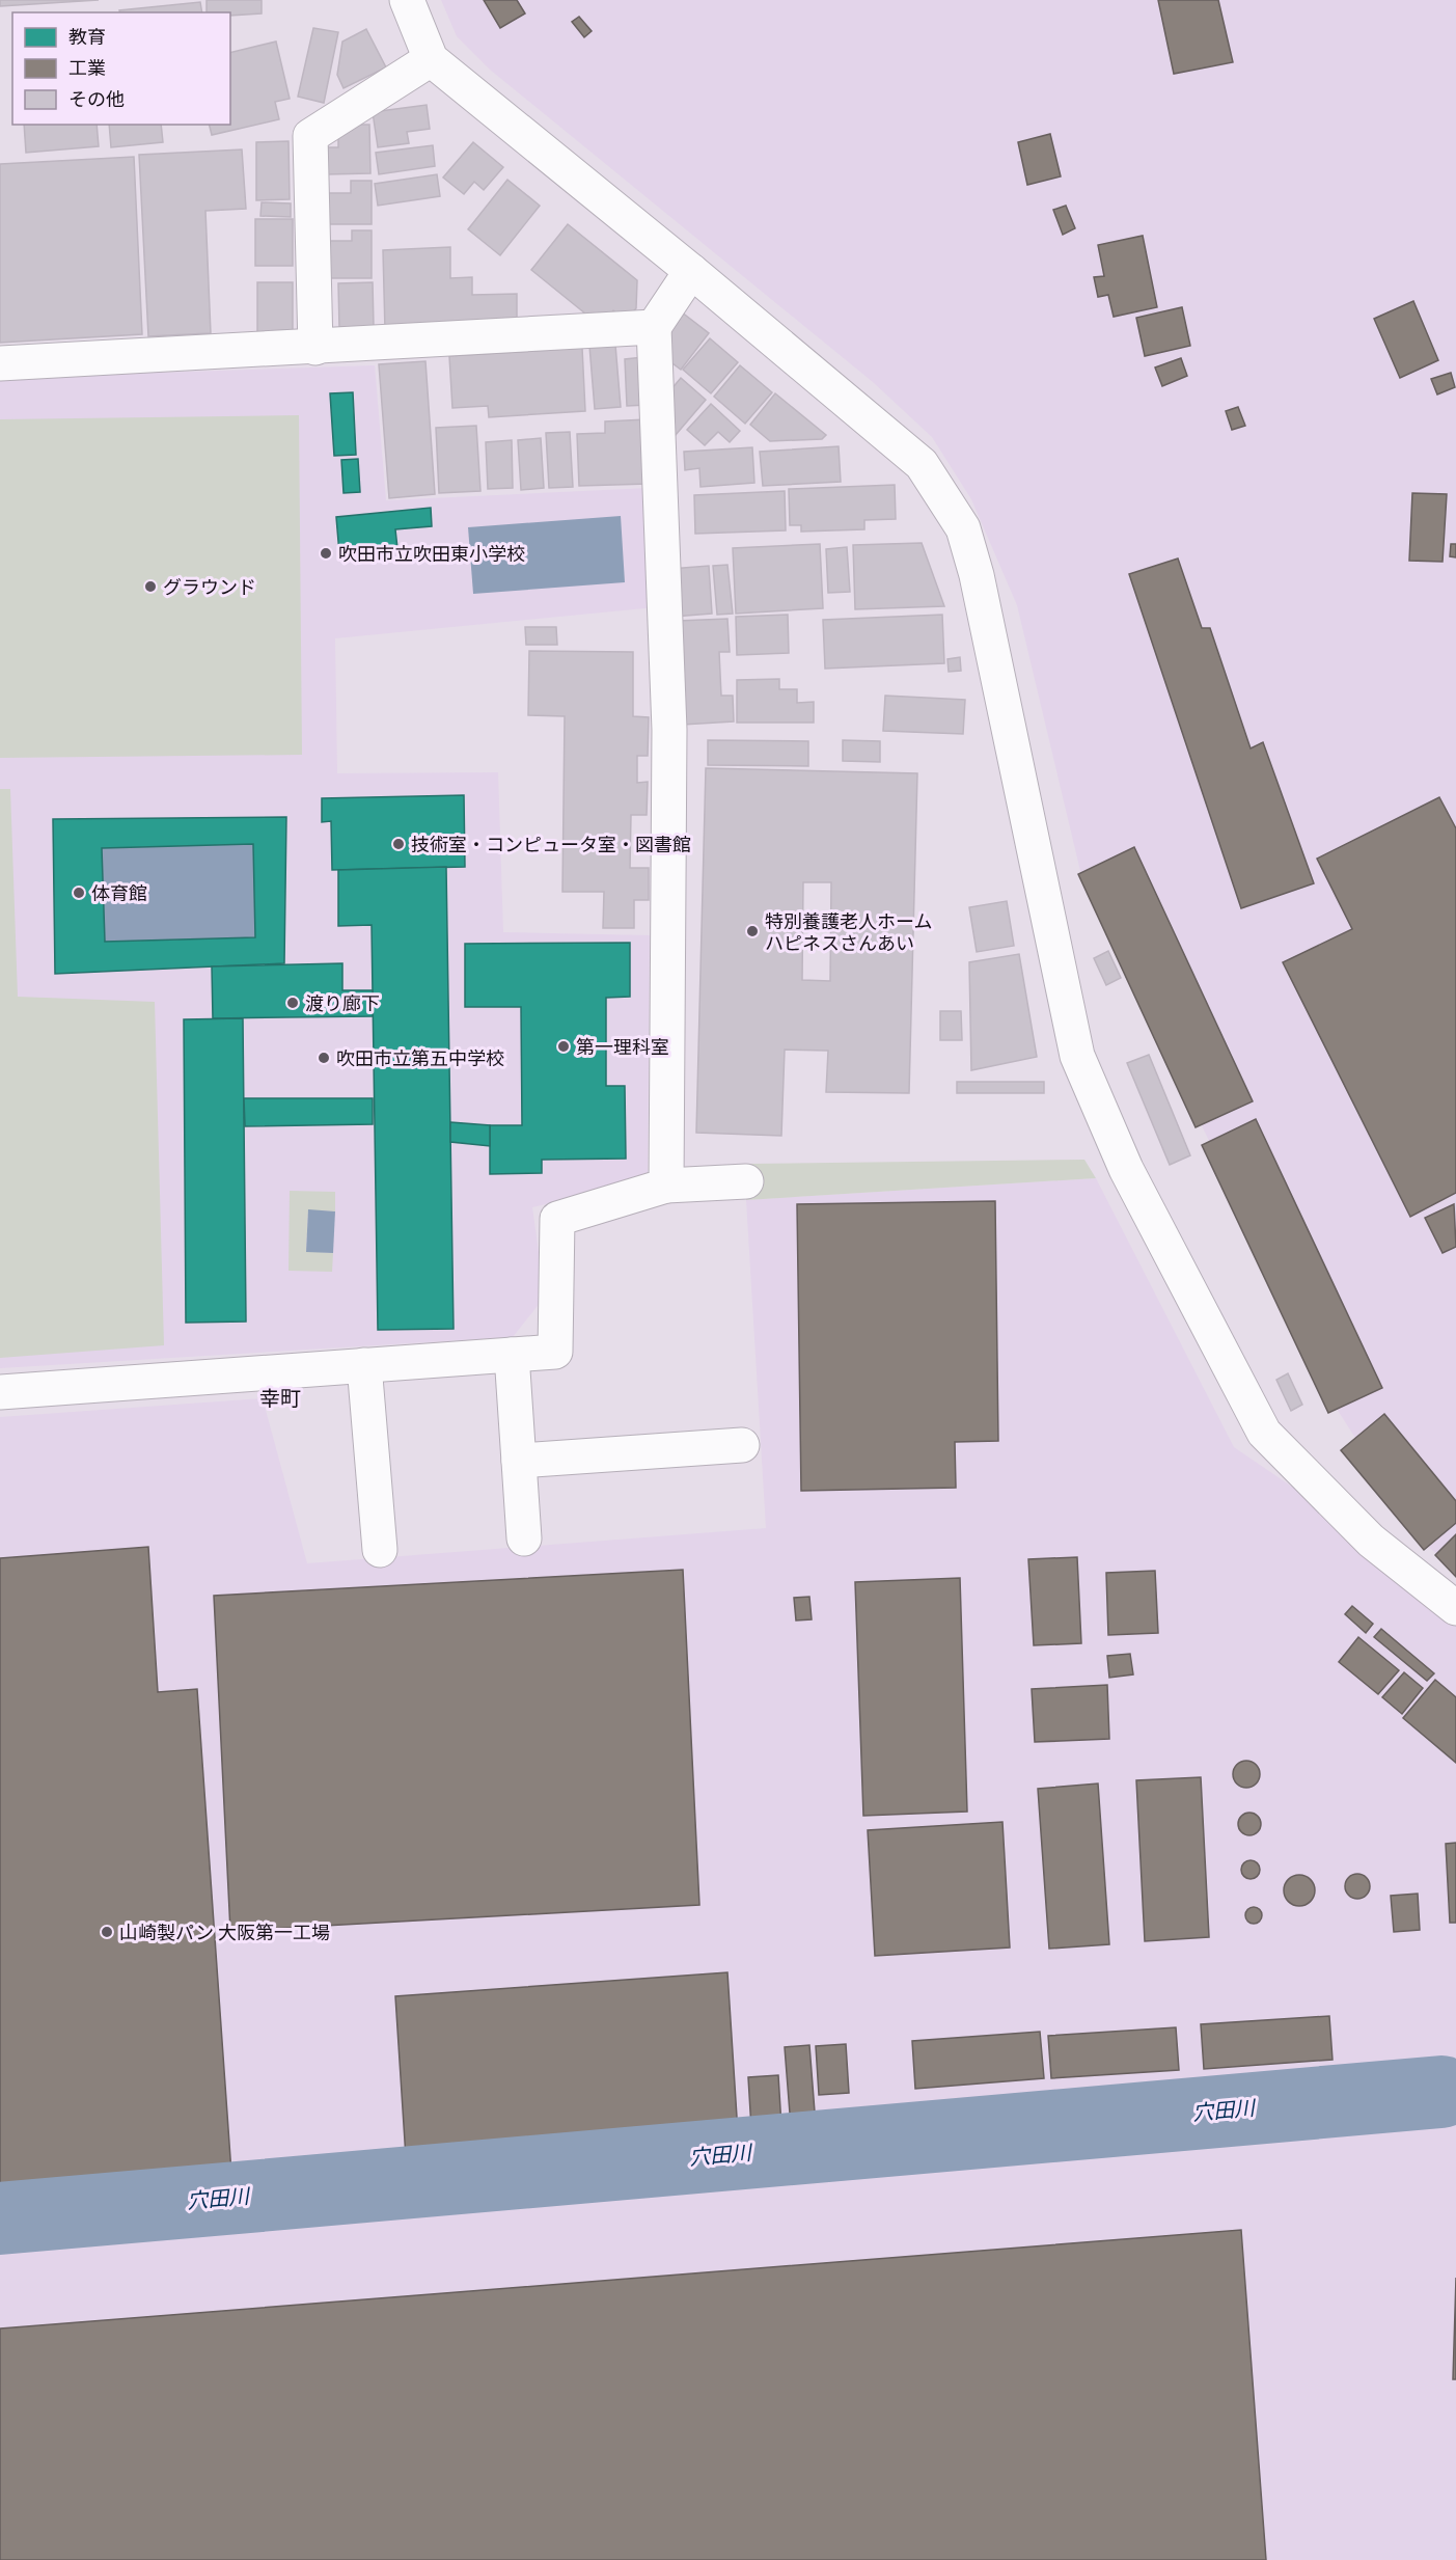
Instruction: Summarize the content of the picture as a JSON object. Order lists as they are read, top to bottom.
{
  "districts": ["幸町"],
  "water": ["穴田川"],
  "places": [
    "吹田市立吹田東小学校",
    "グラウンド",
    "技術室・コンピュータ室・図書館",
    "体育館",
    "特別養護老人ホーム ハピネスさんあい",
    "渡り廊下",
    "第一理科室",
    "吹田市立第五中学校",
    "山崎製パン 大阪第一工場"
  ],
  "legend": ["教育", "工業", "その他"]
}
